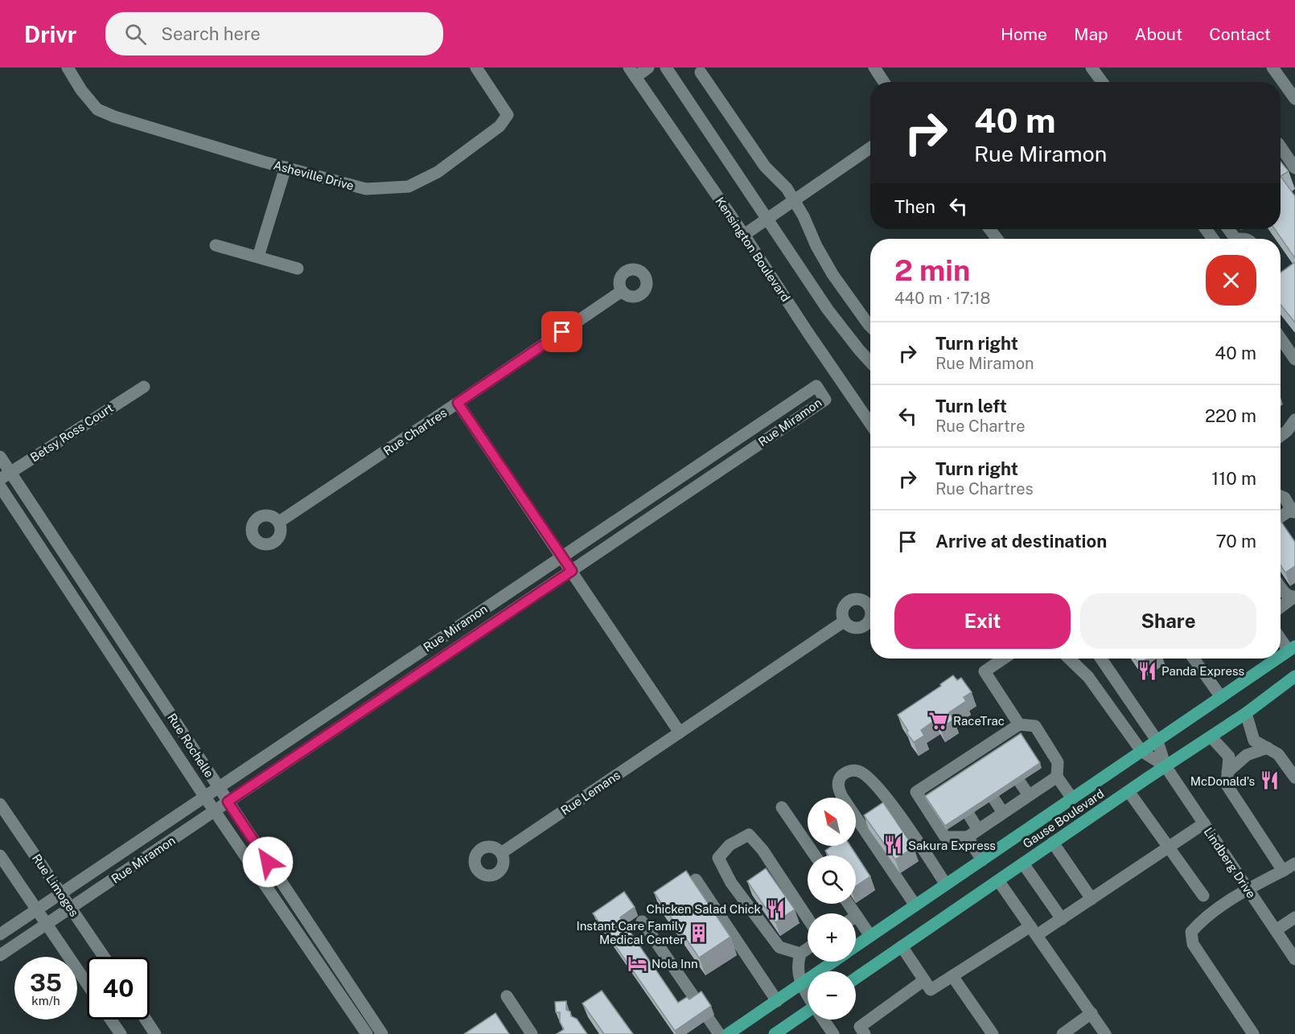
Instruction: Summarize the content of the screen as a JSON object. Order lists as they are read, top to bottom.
{
  "streets": {
    "main road": ["Gause Boulevard"],
    "street": [
      "Asheville Drive",
      "Kensington Boulevard",
      "Rue Miramon",
      "Rue Chartres",
      "Betsy Ross Court",
      "Rue Rochelle",
      "Rue Lemans",
      "Lindberg Drive",
      "Rue Limoges"
    ]
  },
  "crossings": [
    ["Rue Miramon", "Rue Rochelle"],
    ["Rue Miramon", "Rue Limoges"],
    ["Betsy Ross Court", "Rue Rochelle"],
    ["Gause Boulevard", "Lindberg Drive"]
  ],
  "places": {
    "restaurant": [
      "Panda Express",
      "McDonald's",
      "Sakura Express",
      "Chicken Salad Chick"
    ],
    "supermarket": ["RaceTrac"],
    "building": ["Instant Care Family Medical Center"],
    "hotel": ["Nola Inn"]
  },
  "north": "top left",
  "page": {
    "header": "Drivr",
    "search": "Search here",
    "nav": [
      "Home",
      "Map",
      "About",
      "Contact"
    ],
    "turn": ["40 m", "Rue Miramon"],
    "then": "Then",
    "heading": ["2 min", "440 m · 17:18"],
    "list": [
      {
        "name": "Turn right",
        "note": "Rue Miramon",
        "value": "40 m"
      },
      {
        "name": "Turn left",
        "note": "Rue Chartre",
        "value": "220 m"
      },
      {
        "name": "Turn right",
        "note": "Rue Chartres",
        "value": "110 m"
      },
      {
        "name": "Arrive at destination",
        "value": "70 m"
      }
    ],
    "buttons": ["Exit", "Share"],
    "map_buttons": ["+", "−"],
    "speed": "35 km/h",
    "limit": "40"
  }
}
